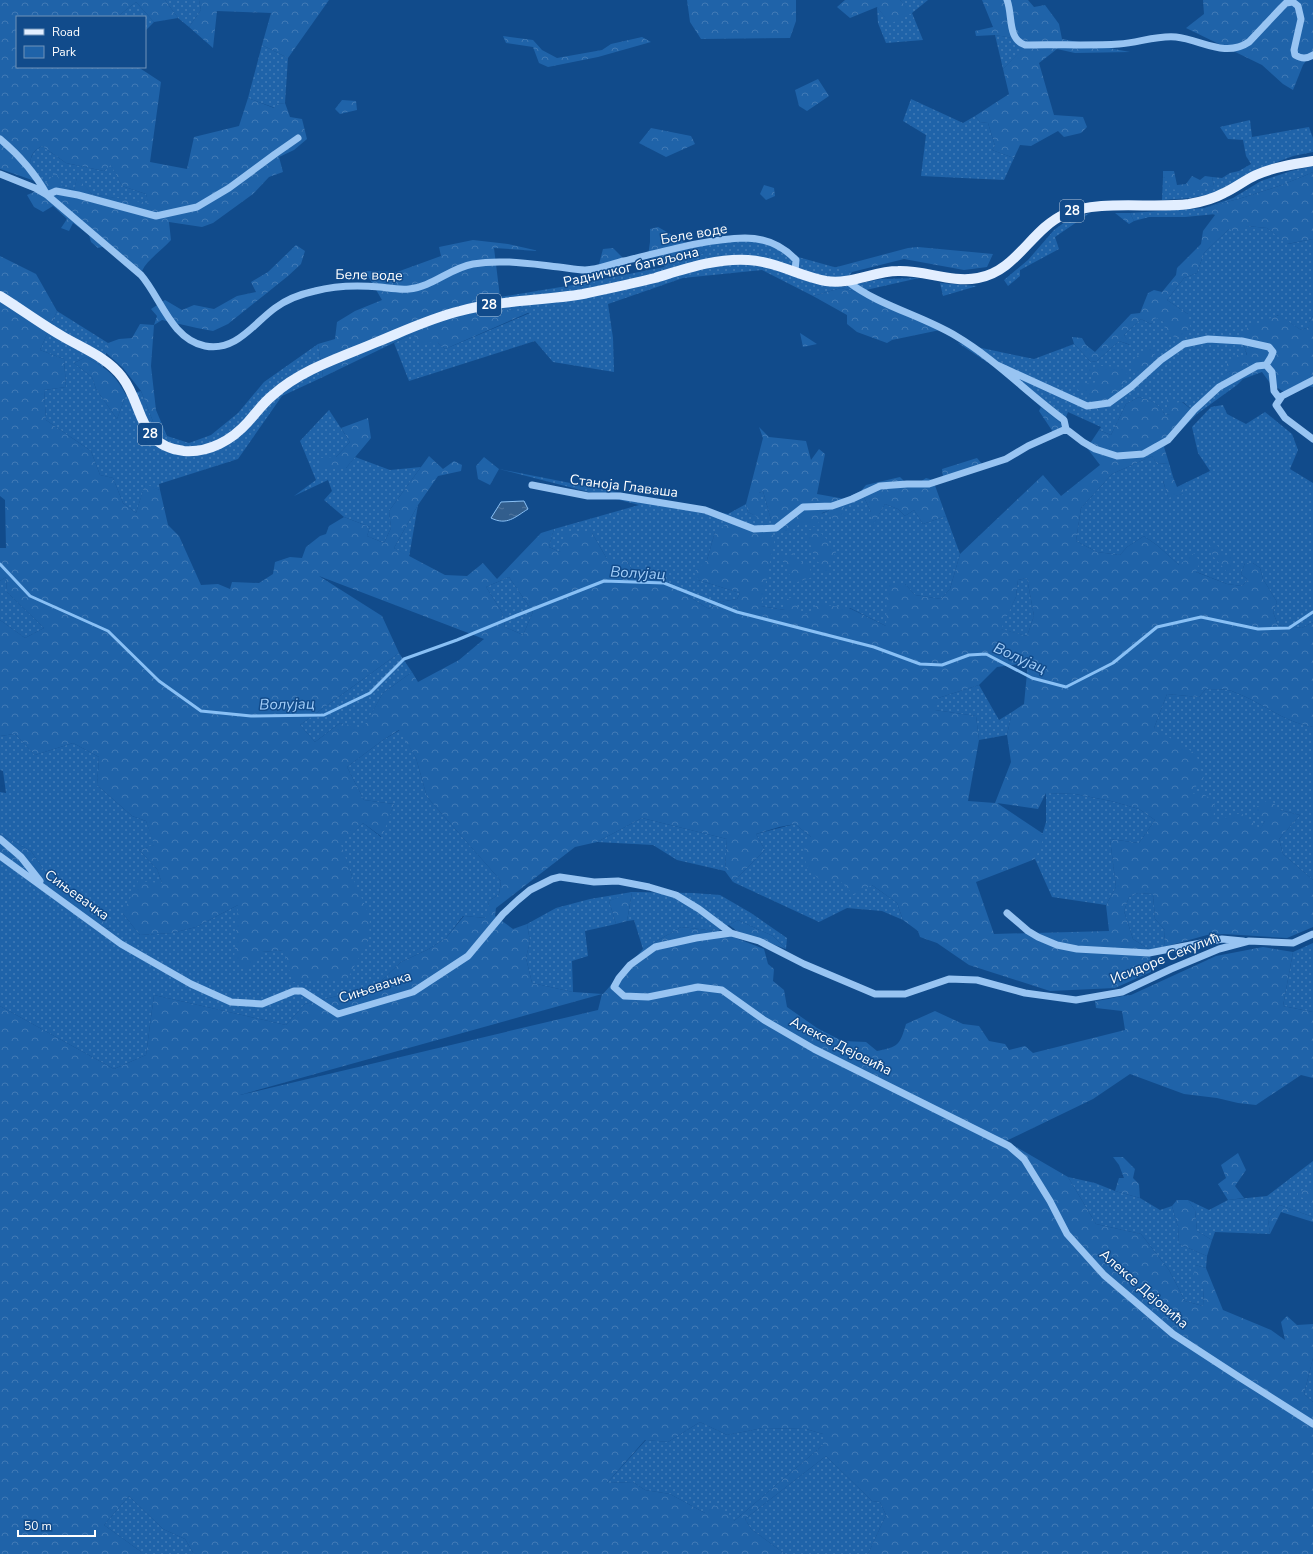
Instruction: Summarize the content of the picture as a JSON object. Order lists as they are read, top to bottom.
{
  "streets": {
    "main road": ["28", "Радничког батаљона"],
    "street": [
      "Беле воде",
      "Станоја Главаша",
      "Сињевачка",
      "Исидоре Секулић",
      "Алексе Дејовића"
    ]
  },
  "crossings": [
    ["Беле воде", "Радничког батаљона"],
    ["Сињевачка", "Алексе Дејовића"],
    ["Исидоре Секулић", "Алексе Дејовића"]
  ],
  "water": ["Волујац"],
  "legend": ["Road", "Park"],
  "scale_bar": "50 m"
}
